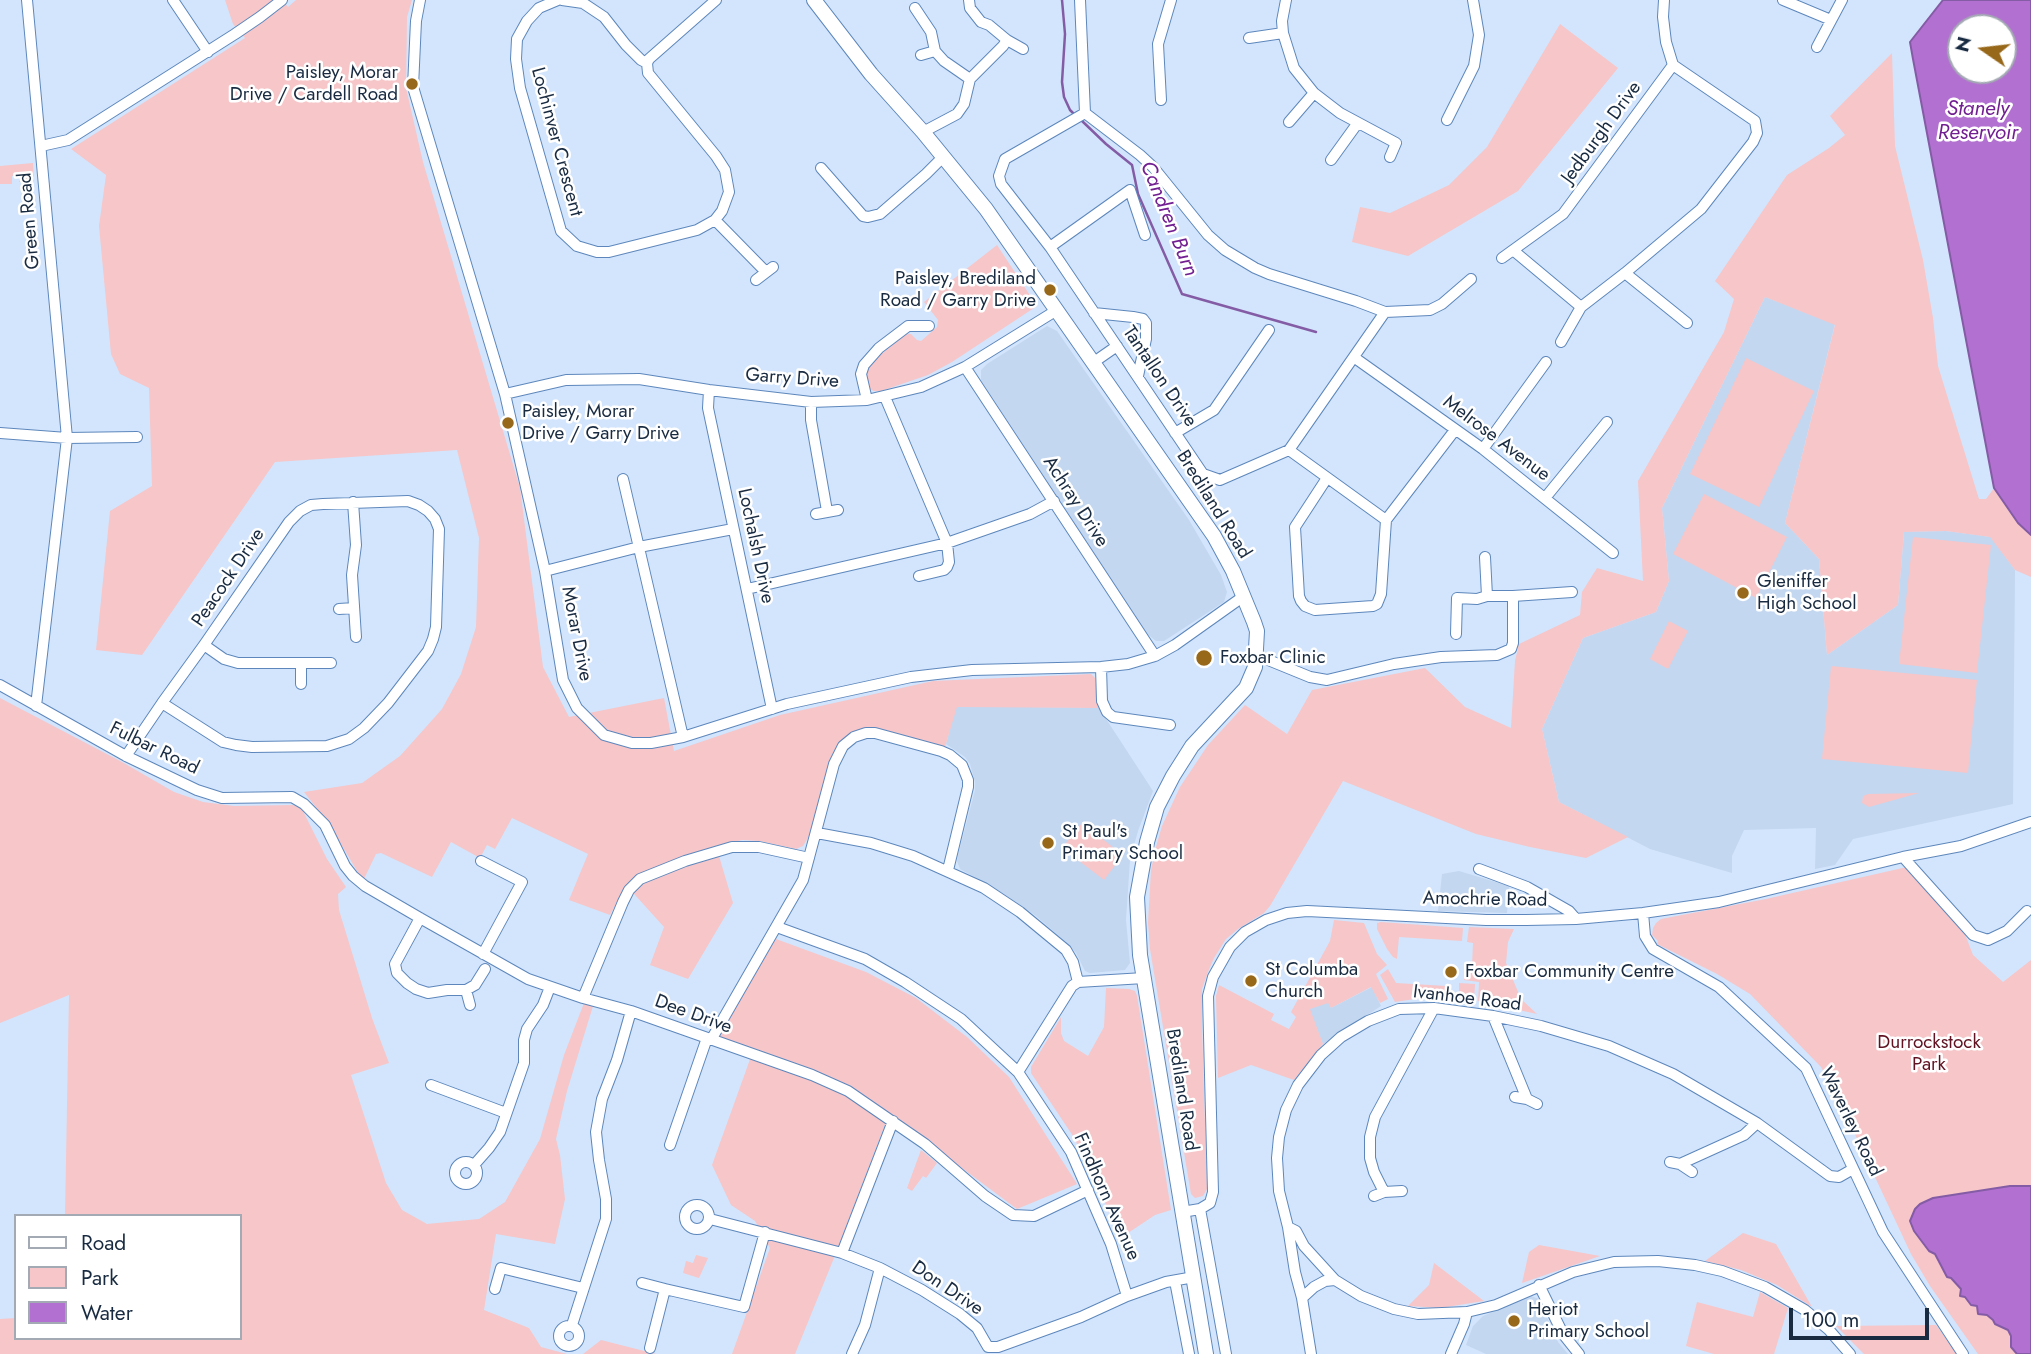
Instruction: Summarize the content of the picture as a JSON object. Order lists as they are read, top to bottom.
{
  "streets": {
    "street": [
      "Jedburgh Drive",
      "Lochinver Crescent",
      "Green Road",
      "Tantallon Drive",
      "Garry Drive",
      "Melrose Avenue",
      "Achray Drive",
      "Brediland Road",
      "Lochalsh Drive",
      "Peacock Drive",
      "Morar Drive",
      "Fulbar Road",
      "Amochrie Road",
      "Ivanhoe Road",
      "Dee Drive",
      "Waverley Road",
      "Findhorn Avenue",
      "Don Drive"
    ]
  },
  "crossings": [
    ["Green Road", "Fulbar Road"],
    ["Garry Drive", "Achray Drive"],
    ["Garry Drive", "Brediland Road"],
    ["Garry Drive", "Lochalsh Drive"],
    ["Garry Drive", "Morar Drive"],
    ["Achray Drive", "Morar Drive"],
    ["Brediland Road", "Morar Drive"],
    ["Brediland Road", "Don Drive"],
    ["Lochalsh Drive", "Morar Drive"],
    ["Peacock Drive", "Fulbar Road"],
    ["Fulbar Road", "Dee Drive"],
    ["Amochrie Road", "Waverley Road"],
    ["Ivanhoe Road", "Waverley Road"],
    ["Dee Drive", "Findhorn Avenue"],
    ["Findhorn Avenue", "Don Drive"]
  ],
  "water": ["Stanely Reservoir", "Candren Burn"],
  "parks": ["Durrockstock Park"],
  "places": [
    "Paisley, Morar Drive / Cardell Road",
    "Paisley, Brediland Road / Garry Drive",
    "Paisley, Morar Drive / Garry Drive",
    "Gleniffer High School",
    "Foxbar Clinic",
    "St Paul's Primary School",
    "Foxbar Community Centre",
    "St Columba Church",
    "Heriot Primary School"
  ],
  "legend": ["Road", "Park", "Water"],
  "scale_bar": "100 m",
  "north": "left"
}
